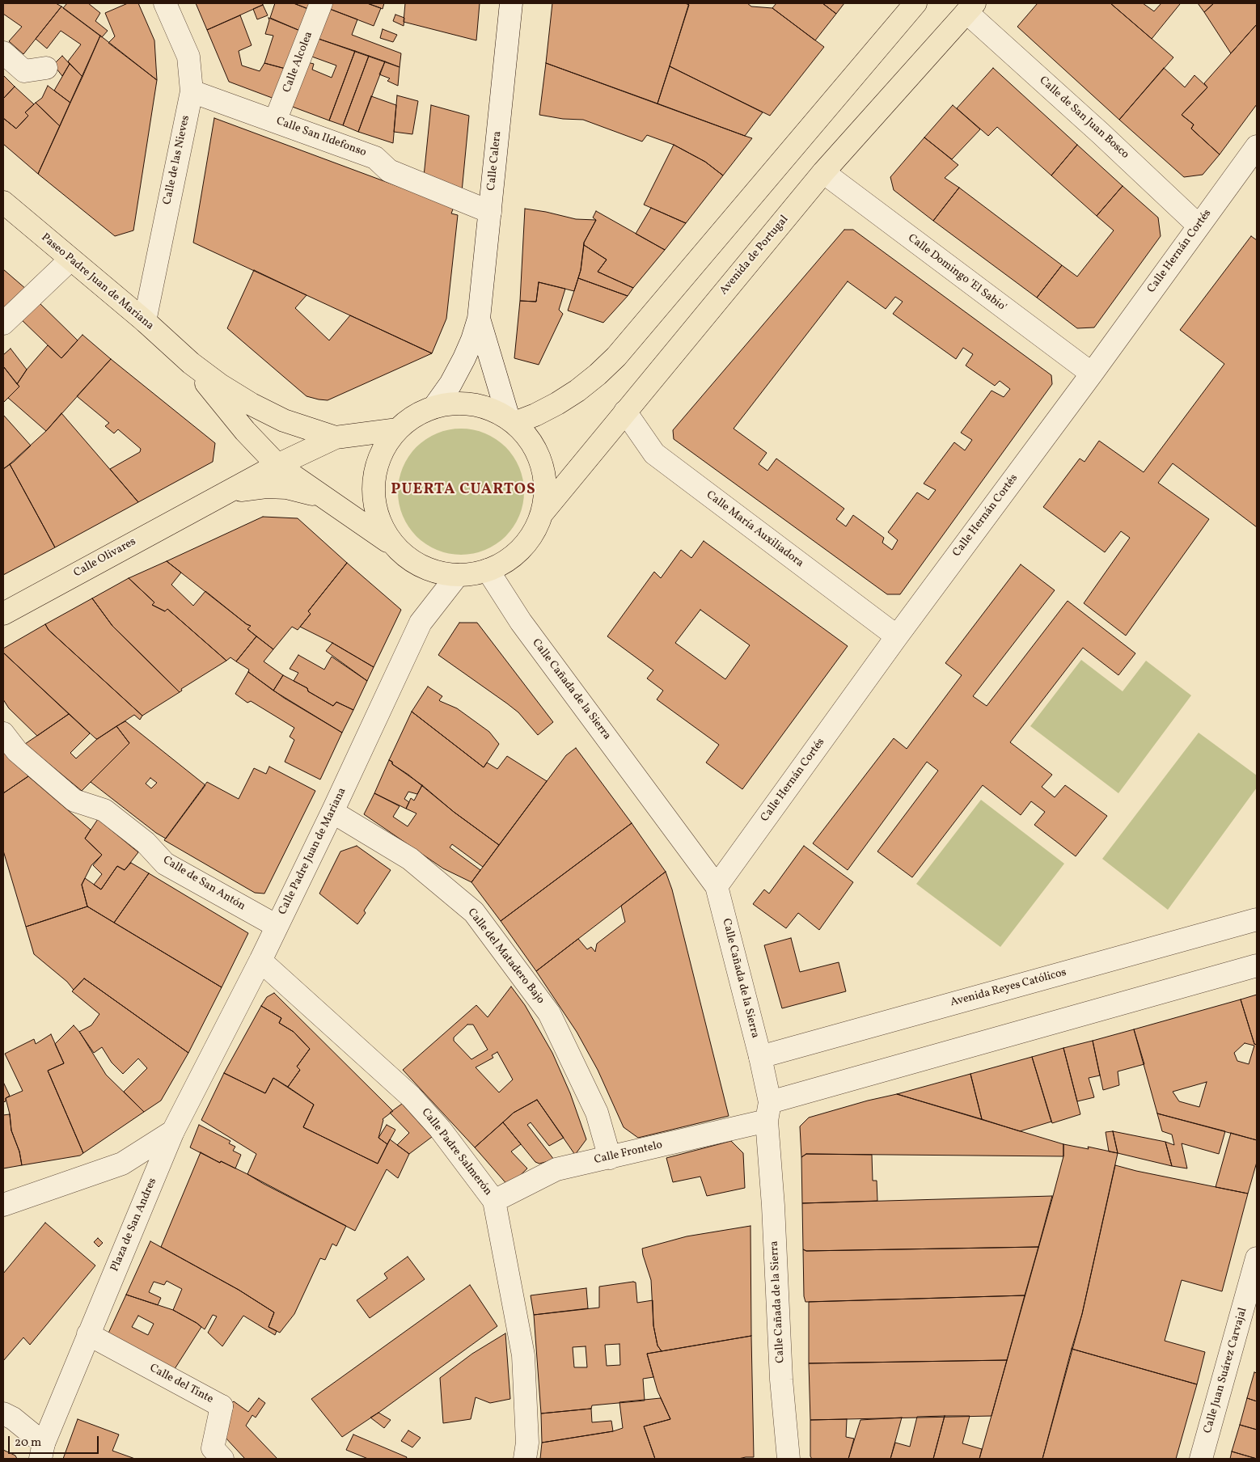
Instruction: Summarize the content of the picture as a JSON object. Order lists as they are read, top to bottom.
{
  "streets": {
    "main road": ["Avenida de Portugal", "Paseo Padre Juan de Mariana", "Calle Olivares"],
    "street": [
      "Calle Alcolea",
      "Calle de San Juan Bosco",
      "Calle San Ildefonso",
      "Calle de las Nieves",
      "Calle Calera",
      "Calle Hernán Cortés",
      "Calle Domingo 'El Sabio'",
      "Calle María Auxiliadora",
      "Calle Cañada de la Sierra",
      "Calle Padre Juan de Mariana",
      "Calle de San Antón",
      "Calle del Matadero Bajo",
      "Avenida Reyes Católicos",
      "Calle Padre Salmerón",
      "Calle Frontelo",
      "Plaza de San Andres",
      "Calle Juan Suárez Carvajal",
      "Calle del Tinte"
    ]
  },
  "crossings": [
    ["Calle Alcolea", "Calle San Ildefonso"],
    ["Calle de San Juan Bosco", "Calle Hernán Cortés"],
    ["Calle de San Juan Bosco", "Avenida de Portugal"],
    ["Calle San Ildefonso", "Calle de las Nieves"],
    ["Calle San Ildefonso", "Calle Calera"],
    ["Calle de las Nieves", "Paseo Padre Juan de Mariana"],
    ["Calle Hernán Cortés", "Calle Domingo 'El Sabio'"],
    ["Calle Hernán Cortés", "Calle María Auxiliadora"],
    ["Calle Hernán Cortés", "Calle Cañada de la Sierra"],
    ["Avenida de Portugal", "Calle Domingo 'El Sabio'"],
    ["Avenida de Portugal", "Calle María Auxiliadora"],
    ["Paseo Padre Juan de Mariana", "Calle Olivares"],
    ["Calle Cañada de la Sierra", "Avenida Reyes Católicos"],
    ["Calle Cañada de la Sierra", "Calle Frontelo"],
    ["Calle Padre Juan de Mariana", "Calle de San Antón"],
    ["Calle Padre Juan de Mariana", "Calle del Matadero Bajo"],
    ["Calle Padre Juan de Mariana", "Calle Padre Salmerón"],
    ["Calle Padre Juan de Mariana", "Plaza de San Andres"],
    ["Calle del Matadero Bajo", "Calle Frontelo"],
    ["Calle Padre Salmerón", "Calle Frontelo"],
    ["Plaza de San Andres", "Calle del Tinte"]
  ],
  "districts": ["PUERTA CUARTOS"],
  "scale_bar": "20 m"
}
